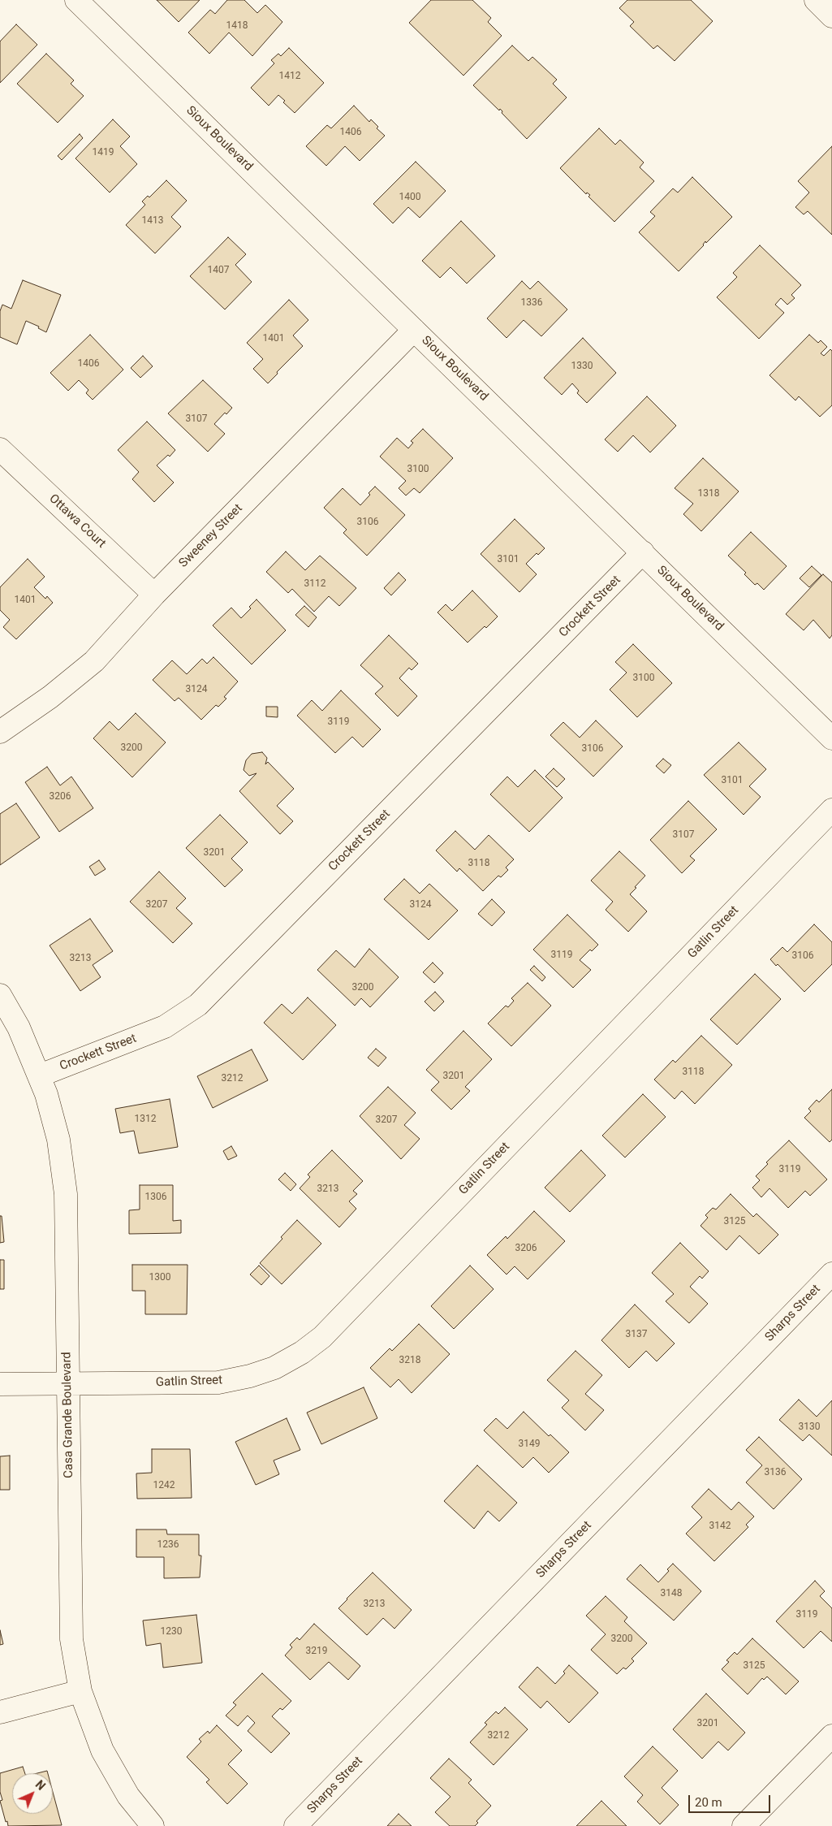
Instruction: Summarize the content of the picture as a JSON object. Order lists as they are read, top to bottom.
{
  "streets": {
    "street": [
      "Sioux Boulevard",
      "Ottawa Court",
      "Sweeney Street",
      "Crockett Street",
      "Gatlin Street",
      "Sharps Street",
      "Casa Grande Boulevard"
    ]
  },
  "crossings": [
    ["Sioux Boulevard", "Sweeney Street"],
    ["Sioux Boulevard", "Crockett Street"],
    ["Ottawa Court", "Sweeney Street"],
    ["Crockett Street", "Casa Grande Boulevard"],
    ["Gatlin Street", "Casa Grande Boulevard"]
  ],
  "house_numbers": [
    "1418",
    "1412",
    "1406",
    "1419",
    "1400",
    "1413",
    "1407",
    "1336",
    "1401",
    "1406",
    "1330",
    "3107",
    "3100",
    "1318",
    "3106",
    "3101",
    "3112",
    "1401",
    "3100",
    "3124",
    "3119",
    "3200",
    "3106",
    "3101",
    "3206",
    "3107",
    "3201",
    "3118",
    "3207",
    "3124",
    "3119",
    "3106",
    "3213",
    "3200",
    "3118",
    "3201",
    "3212",
    "1312",
    "3207",
    "3119",
    "3213",
    "1306",
    "3125",
    "3206",
    "1300",
    "3137",
    "3218",
    "3130",
    "3149",
    "3136",
    "1242",
    "3142",
    "1236",
    "3148",
    "3213",
    "3119",
    "1230",
    "3200",
    "3219",
    "3125",
    "3201",
    "3212"
  ],
  "scale_bar": "20 m",
  "north": "top right"
}
